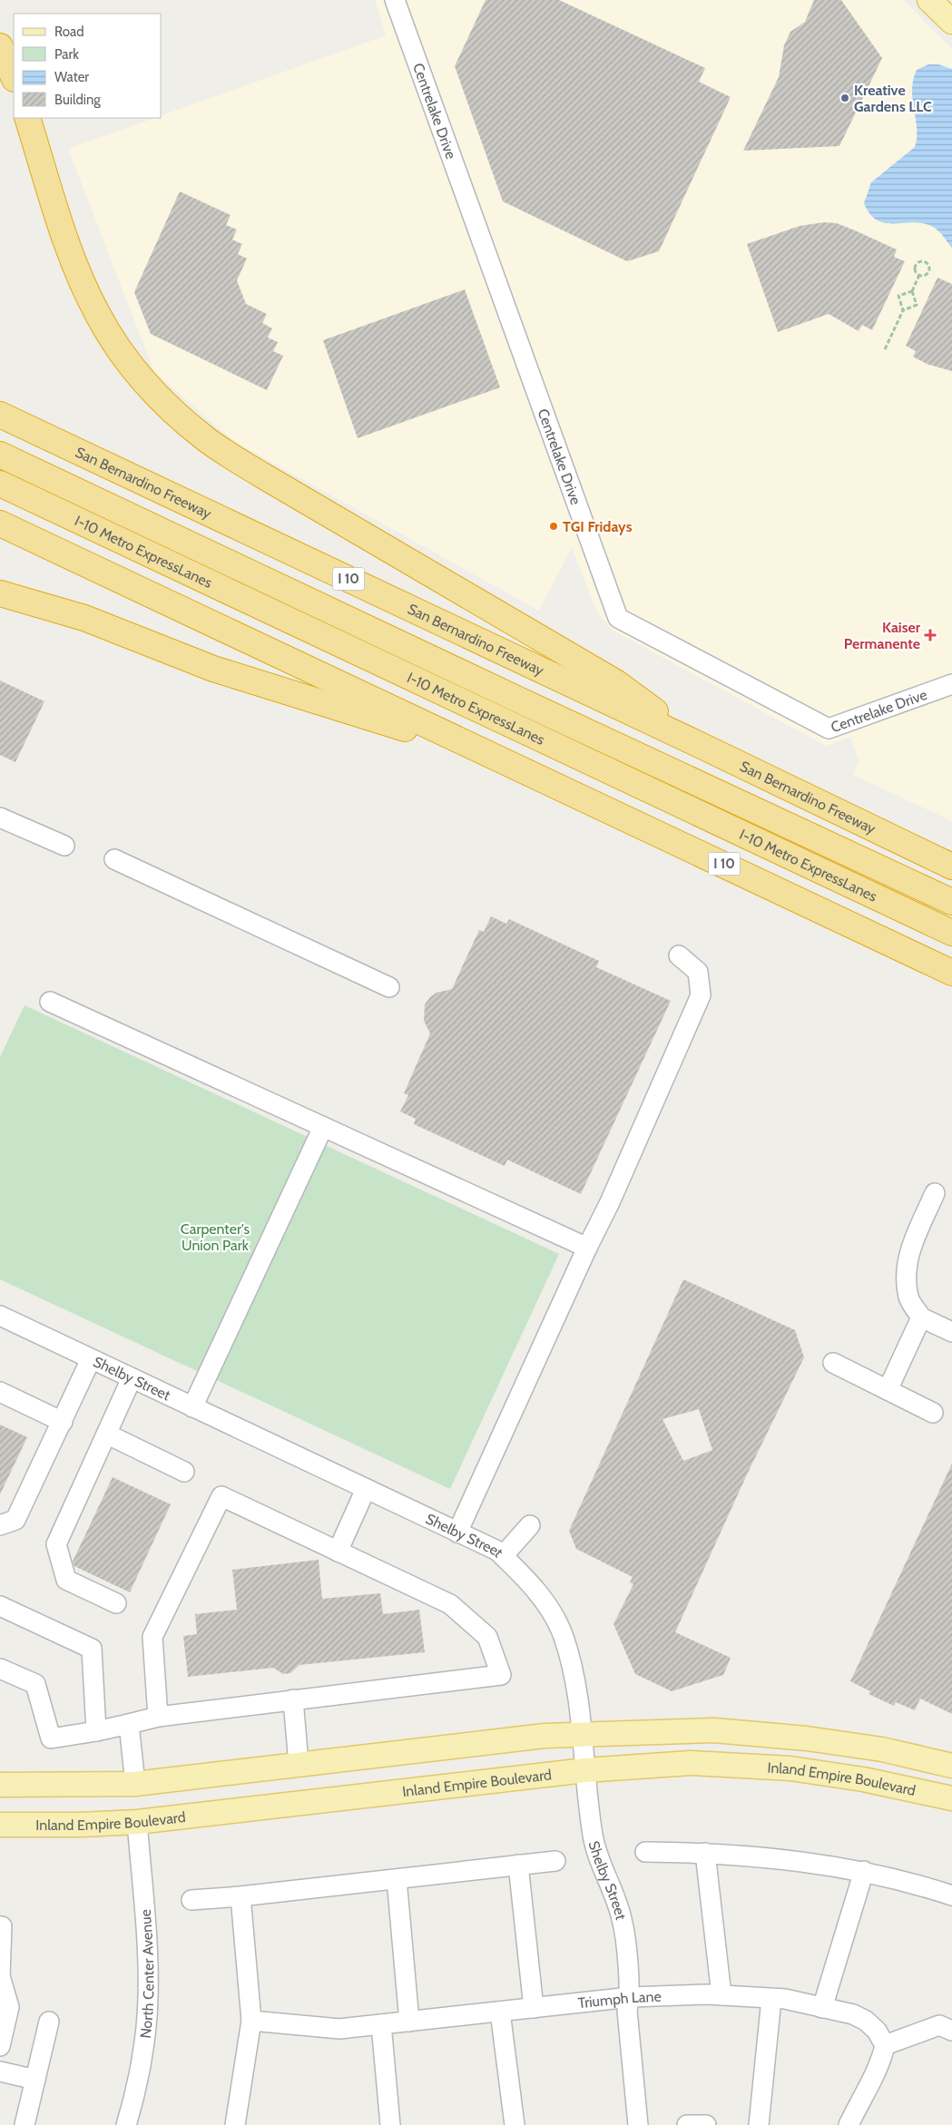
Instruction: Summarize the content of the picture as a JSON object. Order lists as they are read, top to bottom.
{
  "streets": {
    "highway": ["San Bernardino Freeway", "I-10 Metro ExpressLanes", "I 10"],
    "main road": ["Inland Empire Boulevard"],
    "street": [
      "Centrelake Drive",
      "Shelby Street",
      "North Center Avenue",
      "Triumph Lane"
    ]
  },
  "crossings": [
    ["Shelby Street", "Inland Empire Boulevard"],
    ["Shelby Street", "Triumph Lane"],
    ["Inland Empire Boulevard", "North Center Avenue"]
  ],
  "parks": ["Carpenter's Union Park"],
  "places": {
    "other": ["Kreative Gardens LLC", "TGI Fridays"],
    "health": ["Kaiser Permanente"]
  },
  "legend": [
    "Road",
    "Park",
    "Water",
    "Building"
  ]
}
